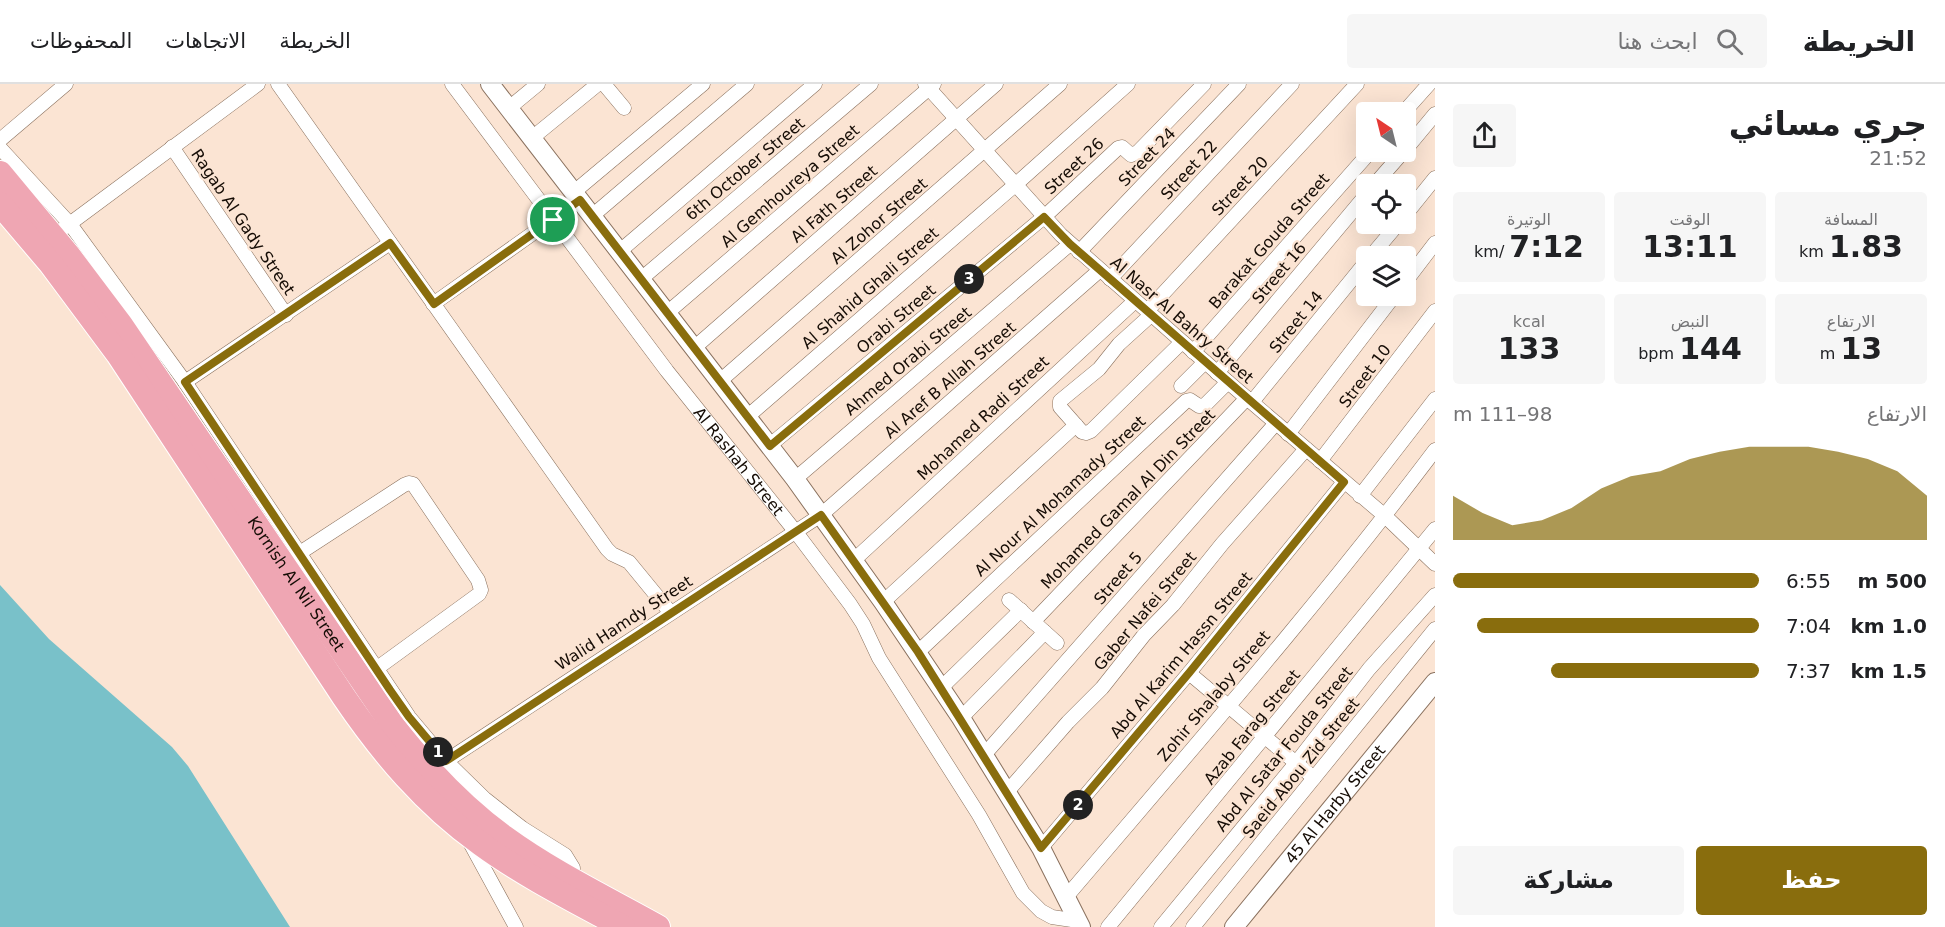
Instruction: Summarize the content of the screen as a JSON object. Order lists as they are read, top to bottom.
{
  "streets": {
    "highway": ["Kornish Al Nil Street"],
    "street": [
      "Street 24",
      "Street 26",
      "6th October Street",
      "Street 22",
      "Al Gemhoureya Street",
      "Street 20",
      "Al Fath Street",
      "Al Zohor Street",
      "Ragab Al Gady Street",
      "Barakat Gouda Street",
      "Street 16",
      "Al Shahid Ghali Street",
      "Orabi Street",
      "Al Nasr Al Bahry Street",
      "Street 14",
      "Ahmed Orabi Street",
      "Street 10",
      "Al Aref B Allah Street",
      "Mohamed Radi Street",
      "Al Rashah Street",
      "Al Nour Al Mohamady Street",
      "Mohamed Gamal Al Din Street",
      "Street 5",
      "Gaber Nafei Street",
      "Walid Hamdy Street",
      "Abd Al Karim Hassn Street",
      "Zohir Shalaby Street",
      "Azab Farag Street",
      "Abd Al Satar Fouda Street",
      "Saeid Abou Zid Street",
      "45 Al Harby Street"
    ]
  },
  "crossings": [
    ["Street 24", "Al Nasr Al Bahry Street"],
    ["Street 24", "Ahmed Orabi Street"],
    ["Street 26", "Orabi Street"],
    ["Street 26", "Al Nasr Al Bahry Street"],
    ["6th October Street", "Al Rashah Street"],
    ["Street 22", "Al Nasr Al Bahry Street"],
    ["Street 22", "Al Aref B Allah Street"],
    ["Al Gemhoureya Street", "Al Nasr Al Bahry Street"],
    ["Al Gemhoureya Street", "Al Rashah Street"],
    ["Street 20", "Al Nasr Al Bahry Street"],
    ["Al Fath Street", "Al Nasr Al Bahry Street"],
    ["Al Fath Street", "Al Rashah Street"],
    ["Al Zohor Street", "Al Nasr Al Bahry Street"],
    ["Al Zohor Street", "Al Rashah Street"],
    ["Barakat Gouda Street", "Al Nasr Al Bahry Street"],
    ["Street 16", "Al Nasr Al Bahry Street"],
    ["Street 16", "Al Nour Al Mohamady Street"],
    ["Al Shahid Ghali Street", "Al Nasr Al Bahry Street"],
    ["Al Shahid Ghali Street", "Al Rashah Street"],
    ["Orabi Street", "Al Nasr Al Bahry Street"],
    ["Orabi Street", "Al Rashah Street"],
    ["Al Nasr Al Bahry Street", "Street 14"],
    ["Al Nasr Al Bahry Street", "Ahmed Orabi Street"],
    ["Al Nasr Al Bahry Street", "Street 10"],
    ["Al Nasr Al Bahry Street", "Al Aref B Allah Street"],
    ["Al Nasr Al Bahry Street", "Mohamed Radi Street"],
    ["Al Nasr Al Bahry Street", "Al Nour Al Mohamady Street"],
    ["Al Nasr Al Bahry Street", "Mohamed Gamal Al Din Street"],
    ["Al Nasr Al Bahry Street", "Street 5"],
    ["Al Nasr Al Bahry Street", "Gaber Nafei Street"],
    ["Al Nasr Al Bahry Street", "Abd Al Karim Hassn Street"],
    ["Al Nasr Al Bahry Street", "Zohir Shalaby Street"],
    ["Al Nasr Al Bahry Street", "Azab Farag Street"],
    ["Street 14", "Mohamed Gamal Al Din Street"],
    ["Ahmed Orabi Street", "Al Rashah Street"],
    ["Al Aref B Allah Street", "Al Rashah Street"],
    ["Al Aref B Allah Street", "Walid Hamdy Street"],
    ["Mohamed Radi Street", "Al Rashah Street"],
    ["Al Rashah Street", "Al Nour Al Mohamady Street"],
    ["Al Rashah Street", "Street 5"],
    ["Al Rashah Street", "Gaber Nafei Street"],
    ["Al Rashah Street", "Walid Hamdy Street"],
    ["Al Rashah Street", "Abd Al Karim Hassn Street"],
    ["Al Rashah Street", "Zohir Shalaby Street"]
  ],
  "north": "top left",
  "page": {
    "header": "الخريطة",
    "search": "ابحث هنا",
    "nav": ["الخريطة", "الاتجاهات", "المحفوظات"],
    "heading": ["جري مسائي", "21:52"],
    "stats": [
      ["المسافة", "1.83 km"],
      ["الوقت", "13:11"],
      ["الوتيرة", "7:12 /km"],
      ["الارتفاع", "13 m"],
      ["النبض", "144 bpm"],
      ["kcal", "133"]
    ],
    "pins": ["3", "1", "2"],
    "chart": ["الارتفاع", "98–111 m"],
    "list": [
      {
        "name": "500 m",
        "note": "6:55"
      },
      {
        "name": "1.0 km",
        "note": "7:04"
      },
      {
        "name": "1.5 km",
        "note": "7:37"
      }
    ],
    "buttons": ["حفظ", "مشاركة"]
  }
}
